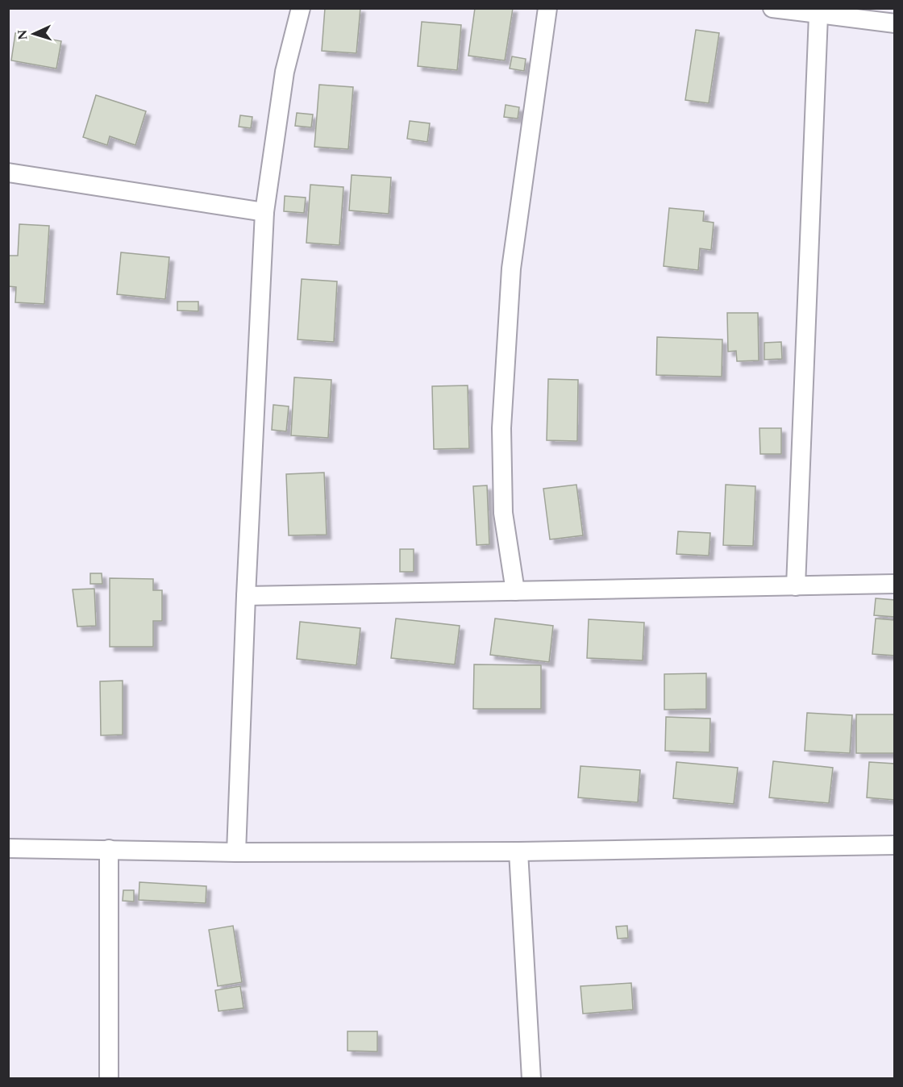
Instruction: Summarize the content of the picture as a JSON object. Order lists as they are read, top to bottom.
{
  "north": "left"
}
